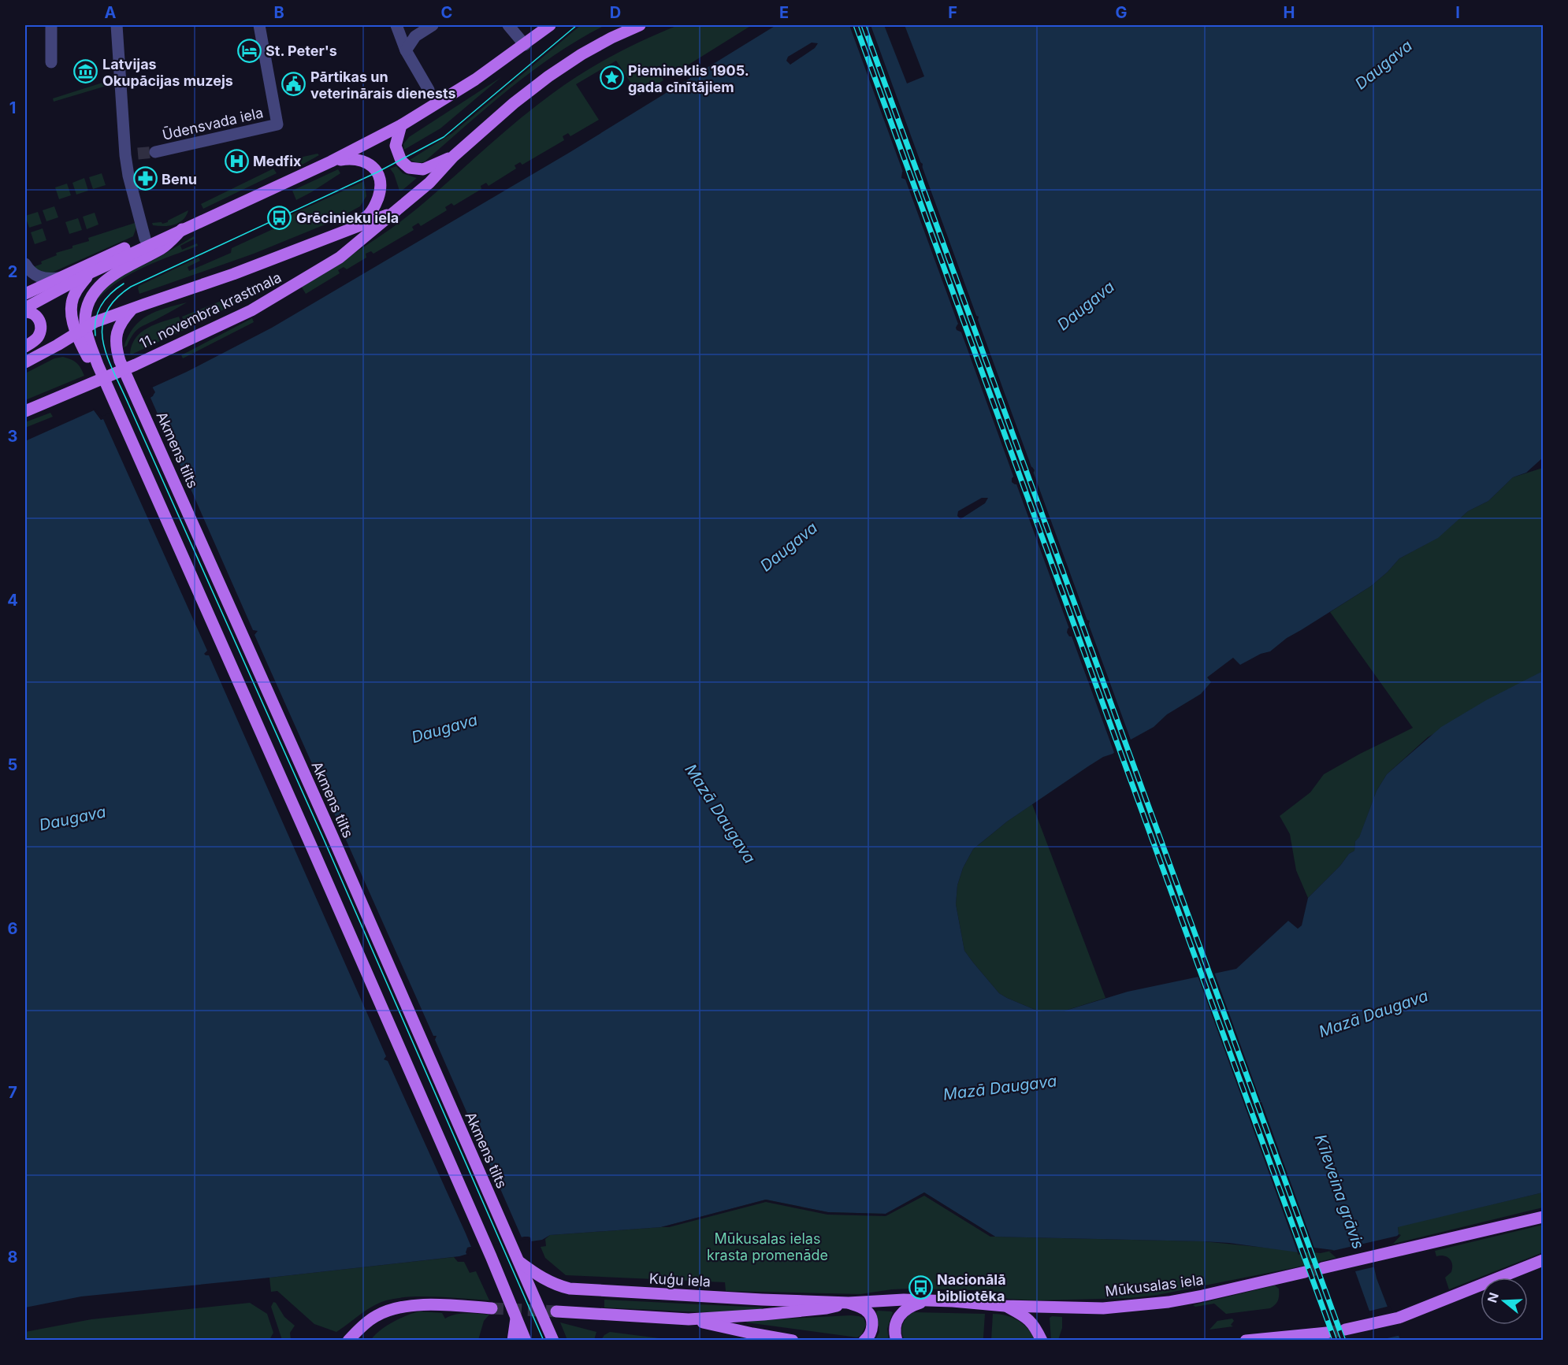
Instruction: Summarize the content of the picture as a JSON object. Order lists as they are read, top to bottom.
{
  "streets": {
    "main road": [
      "11. novembra krastmala",
      "Akmens tilts",
      "Kuģu iela",
      "Mūkusalas iela"
    ],
    "street": ["Ūdensvada iela"]
  },
  "crossings": [
    ["11. novembra krastmala", "Akmens tilts"],
    ["Akmens tilts", "Kuģu iela"],
    ["Kuģu iela", "Mūkusalas iela"]
  ],
  "water": ["Daugava", "Mazā Daugava", "Kīleveina grāvis"],
  "parks": ["Mūkusalas ielas krasta promenāde"],
  "places": {
    "hotel": ["St. Peter's"],
    "museum": ["Latvijas Okupācijas muzejs"],
    "place": ["Piemineklis 1905. gada cīnītājiem"],
    "public building": ["Pārtikas un veterinārais dienests"],
    "hospital": ["Medfix"],
    "pharmacy": ["Benu"],
    "bus stop": ["Grēcinieku iela", "Nacionālā bibliotēka"]
  },
  "north": "left",
  "grid": {
    "columns": [
      "A",
      "B",
      "C",
      "D",
      "E",
      "F",
      "G",
      "H",
      "I"
    ],
    "rows": [
      "1",
      "2",
      "3",
      "4",
      "5",
      "6",
      "7",
      "8"
    ]
  }
}
